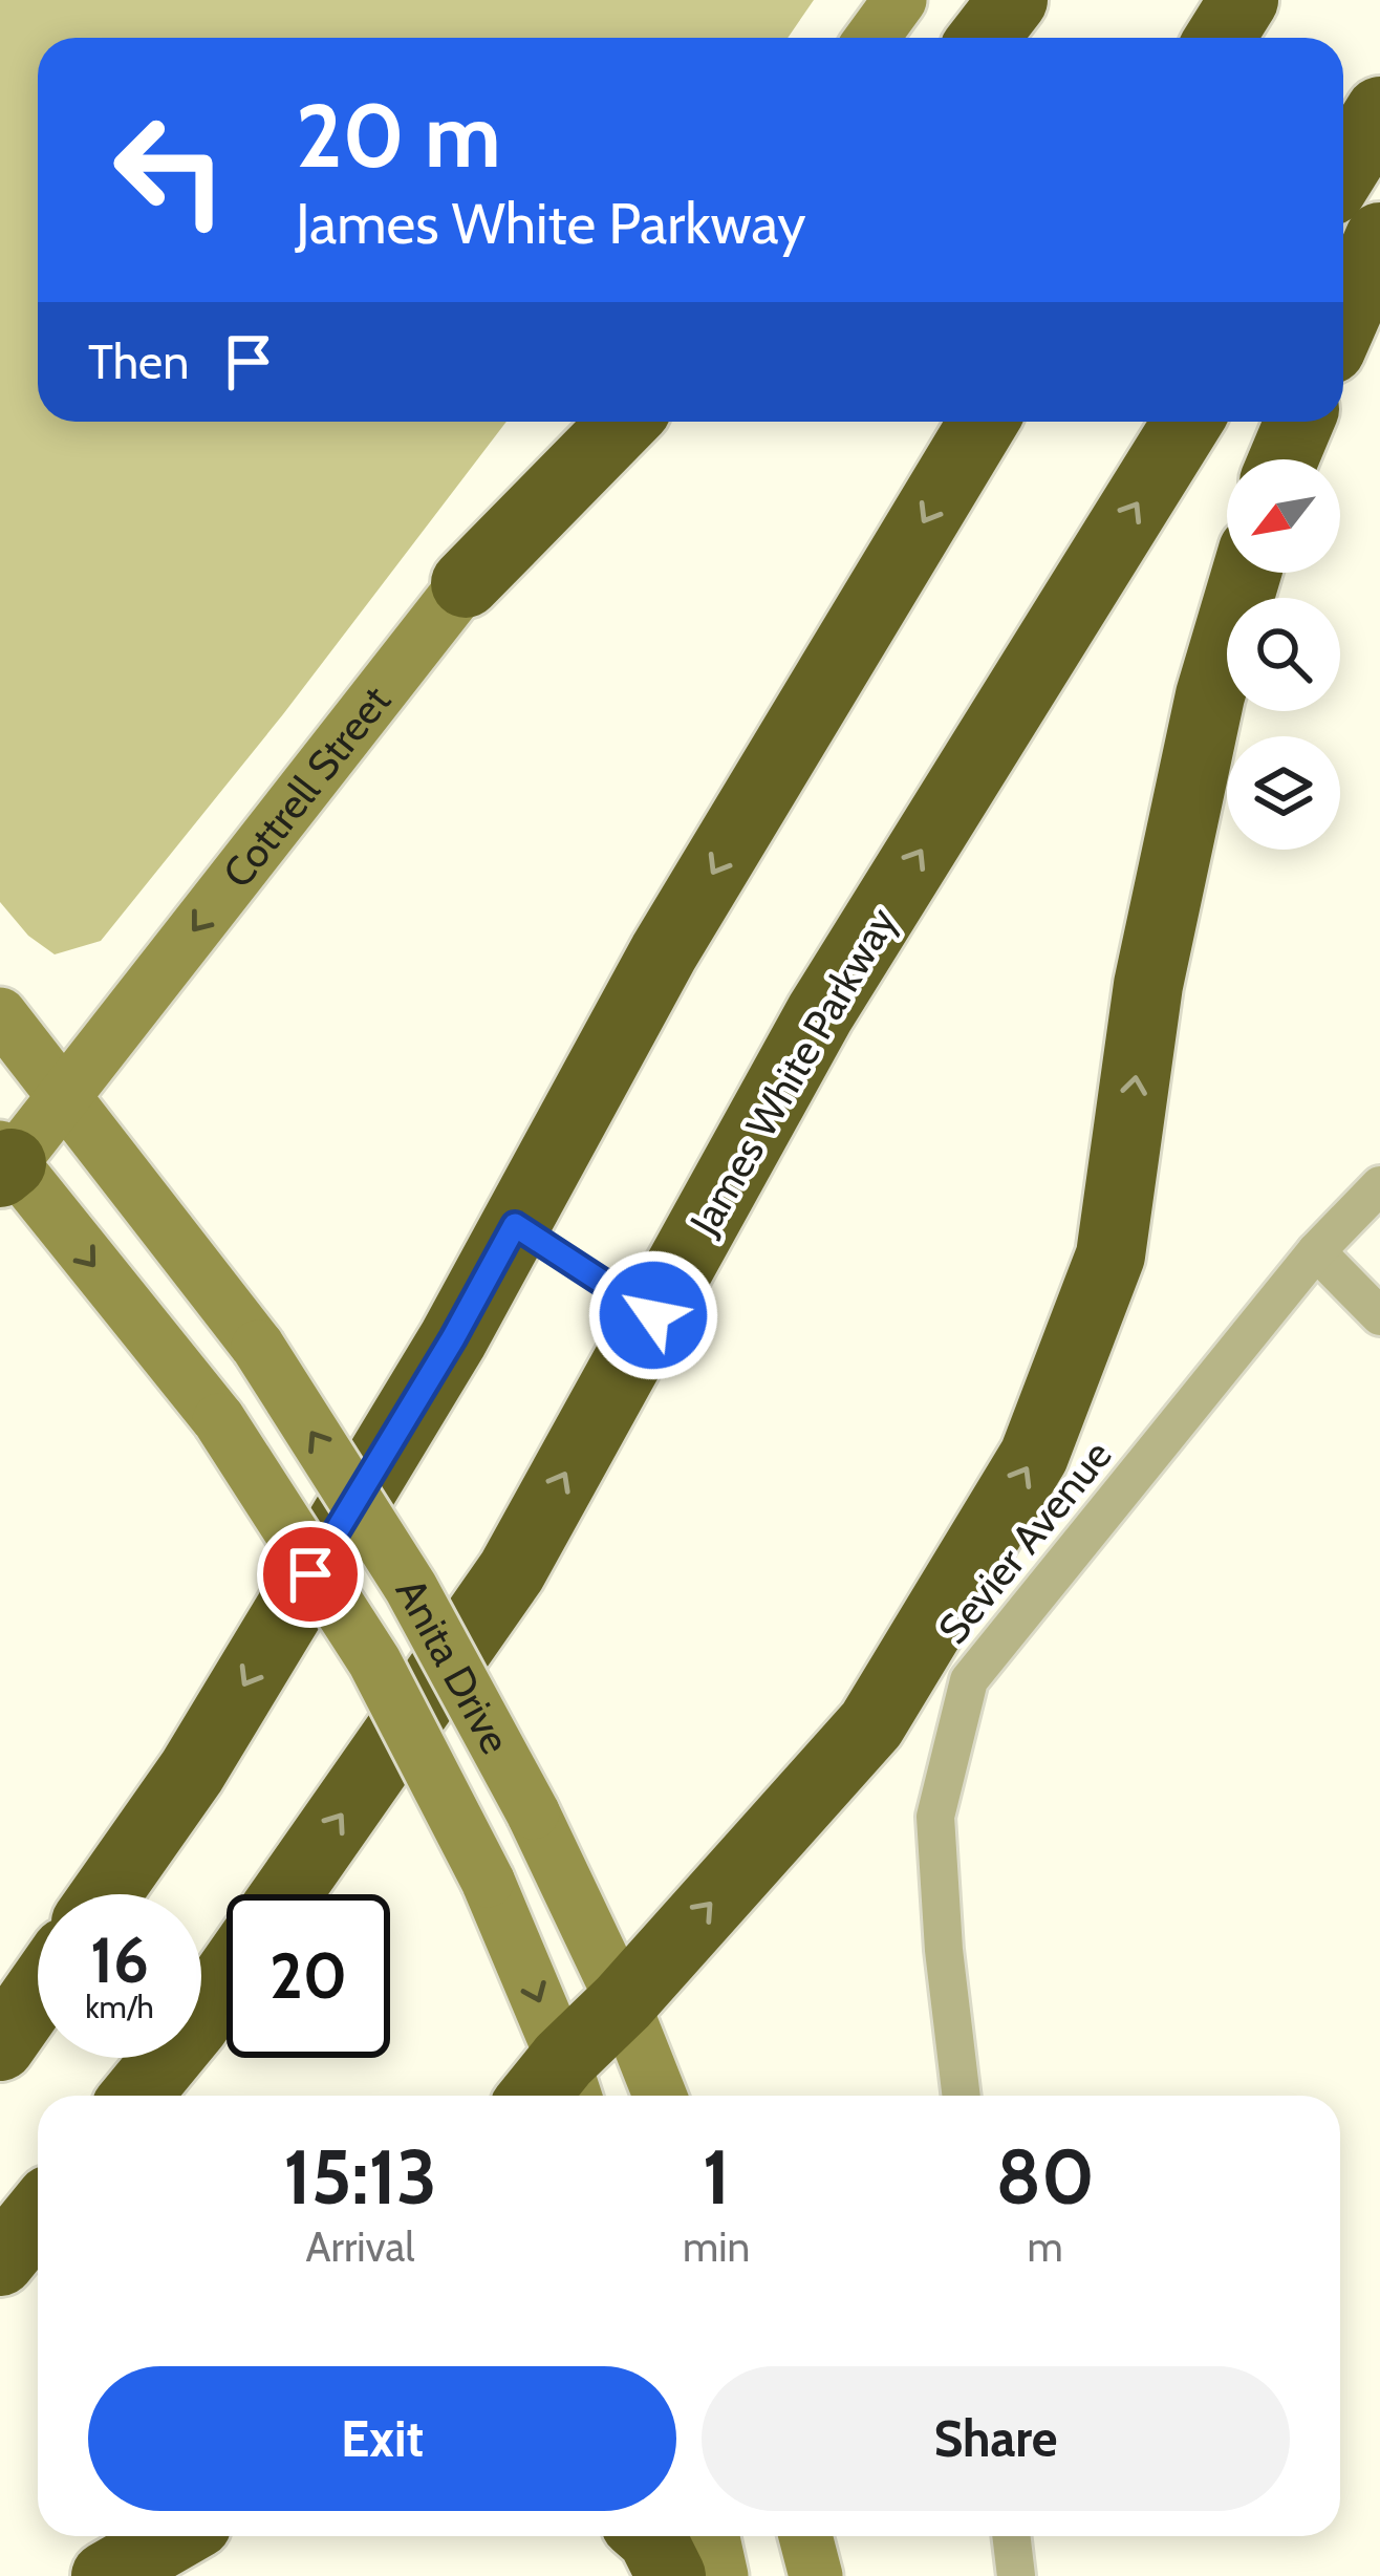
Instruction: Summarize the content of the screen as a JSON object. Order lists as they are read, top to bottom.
{
  "streets": {
    "highway": ["James White Parkway"],
    "main road": ["Cottrell Street", "Anita Drive"],
    "street": ["Sevier Avenue"]
  },
  "crossings": [
    ["Cottrell Street", "Anita Drive"]
  ],
  "one_way": ["Cottrell Street"],
  "north": "bottom left",
  "page": {
    "turn": ["20 m", "James White Parkway"],
    "then": "Then",
    "speed": "16 km/h",
    "limit": "20",
    "eta": [
      "15:13",
      "Arrival",
      "1",
      "min",
      "80",
      "m"
    ],
    "buttons": ["Exit", "Share"]
  }
}
